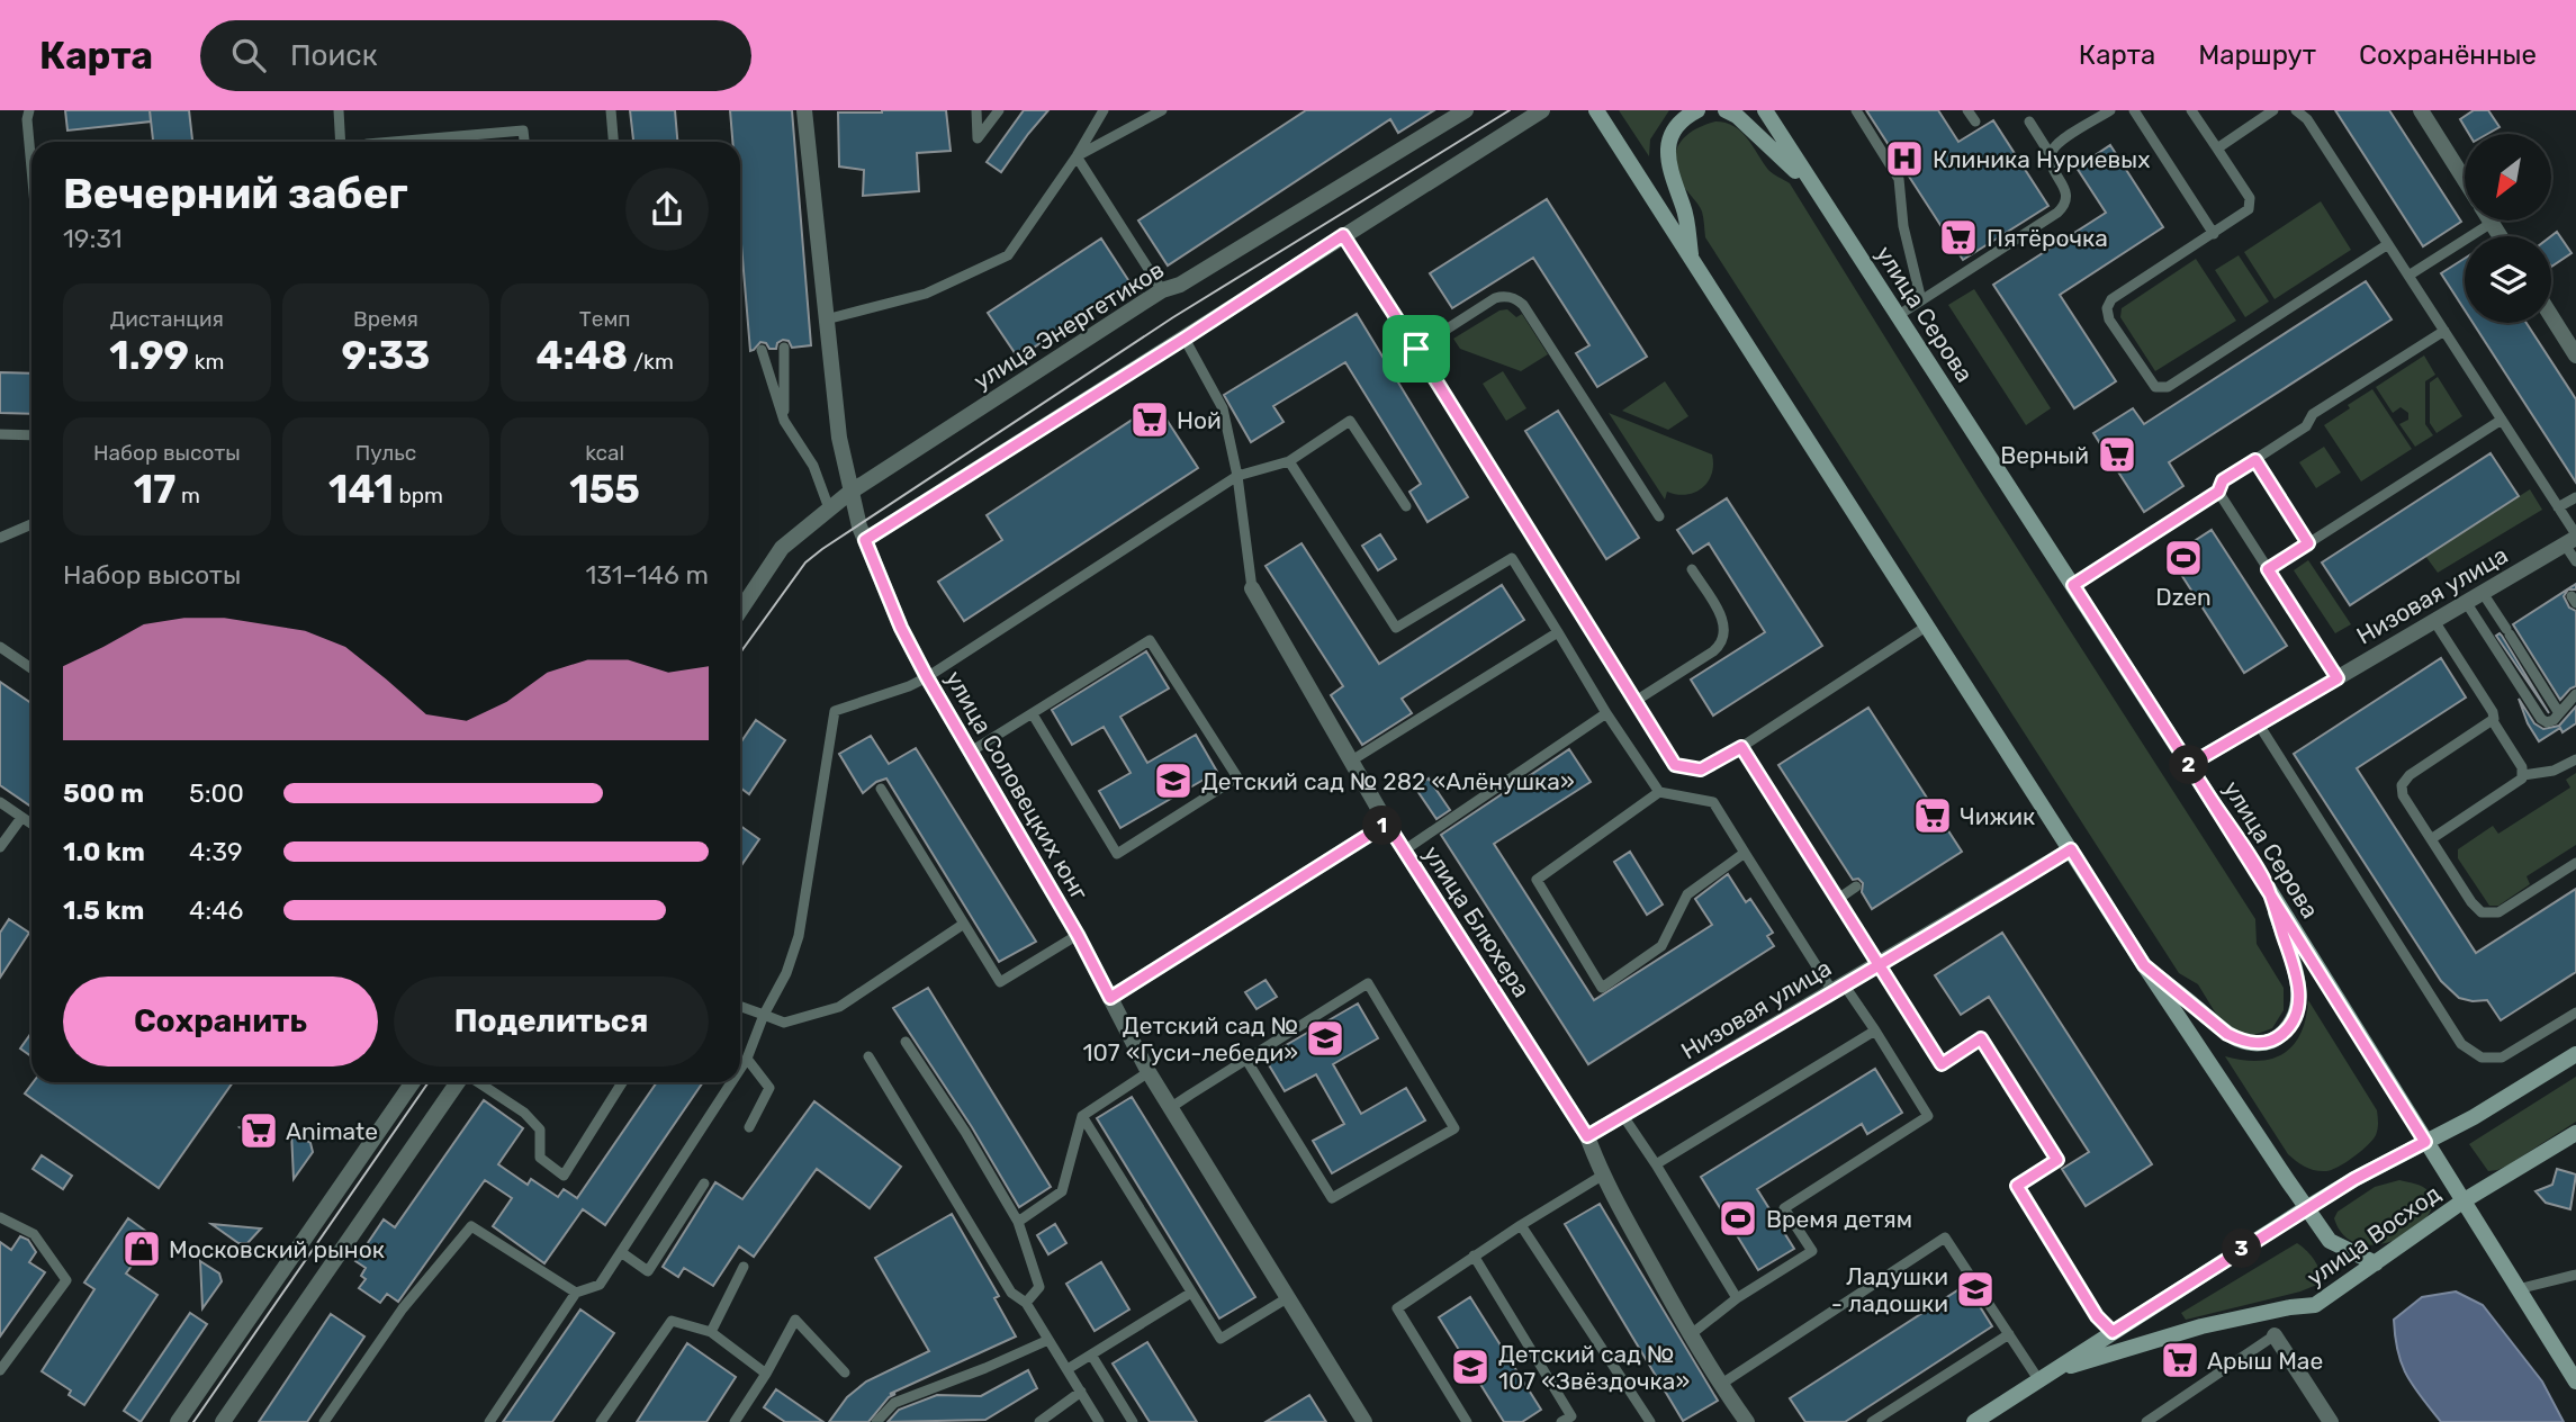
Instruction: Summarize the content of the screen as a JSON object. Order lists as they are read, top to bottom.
{
  "streets": {
    "street": [
      "улица Серова",
      "улица Энергетиков",
      "Низовая улица",
      "улица Соловецких юнг",
      "улица Блюхера",
      "улица Восход"
    ]
  },
  "crossings": [
    ["улица Серова", "Низовая улица"],
    ["улица Серова", "улица Восход"],
    ["улица Энергетиков", "улица Соловецких юнг"],
    ["Низовая улица", "улица Блюхера"]
  ],
  "places": {
    "hospital": ["Клиника Нуриевых"],
    "supermarket": [
      "Пятёрочка",
      "Ной",
      "Верный",
      "Чижик",
      "Animate",
      "Арыш Мае"
    ],
    "sports": ["Dzen", "Время детям"],
    "school or university": [
      "Детский сад № 282 «Алёнушка»",
      "Детский сад № 107 «Гуси-лебеди»",
      "Ладушки - ладошки",
      "Детский сад № 107 «Звёздочка»"
    ],
    "shop": ["Московский рынок"]
  },
  "north": "bottom left",
  "page": {
    "header": "Карта",
    "search": "Поиск",
    "nav": ["Карта", "Маршрут", "Сохранённые"],
    "heading": ["Вечерний забег", "19:31"],
    "stats": [
      ["Дистанция", "1.99 km"],
      ["Время", "9:33"],
      ["Темп", "4:48 /km"],
      ["Набор высоты", "17 m"],
      ["Пульс", "141 bpm"],
      ["kcal", "155"]
    ],
    "chart": ["Набор высоты", "131–146 m"],
    "pins": ["2", "1", "3"],
    "list": [
      {
        "name": "500 m",
        "note": "5:00"
      },
      {
        "name": "1.0 km",
        "note": "4:39"
      },
      {
        "name": "1.5 km",
        "note": "4:46"
      }
    ],
    "buttons": ["Сохранить", "Поделиться"]
  }
}
